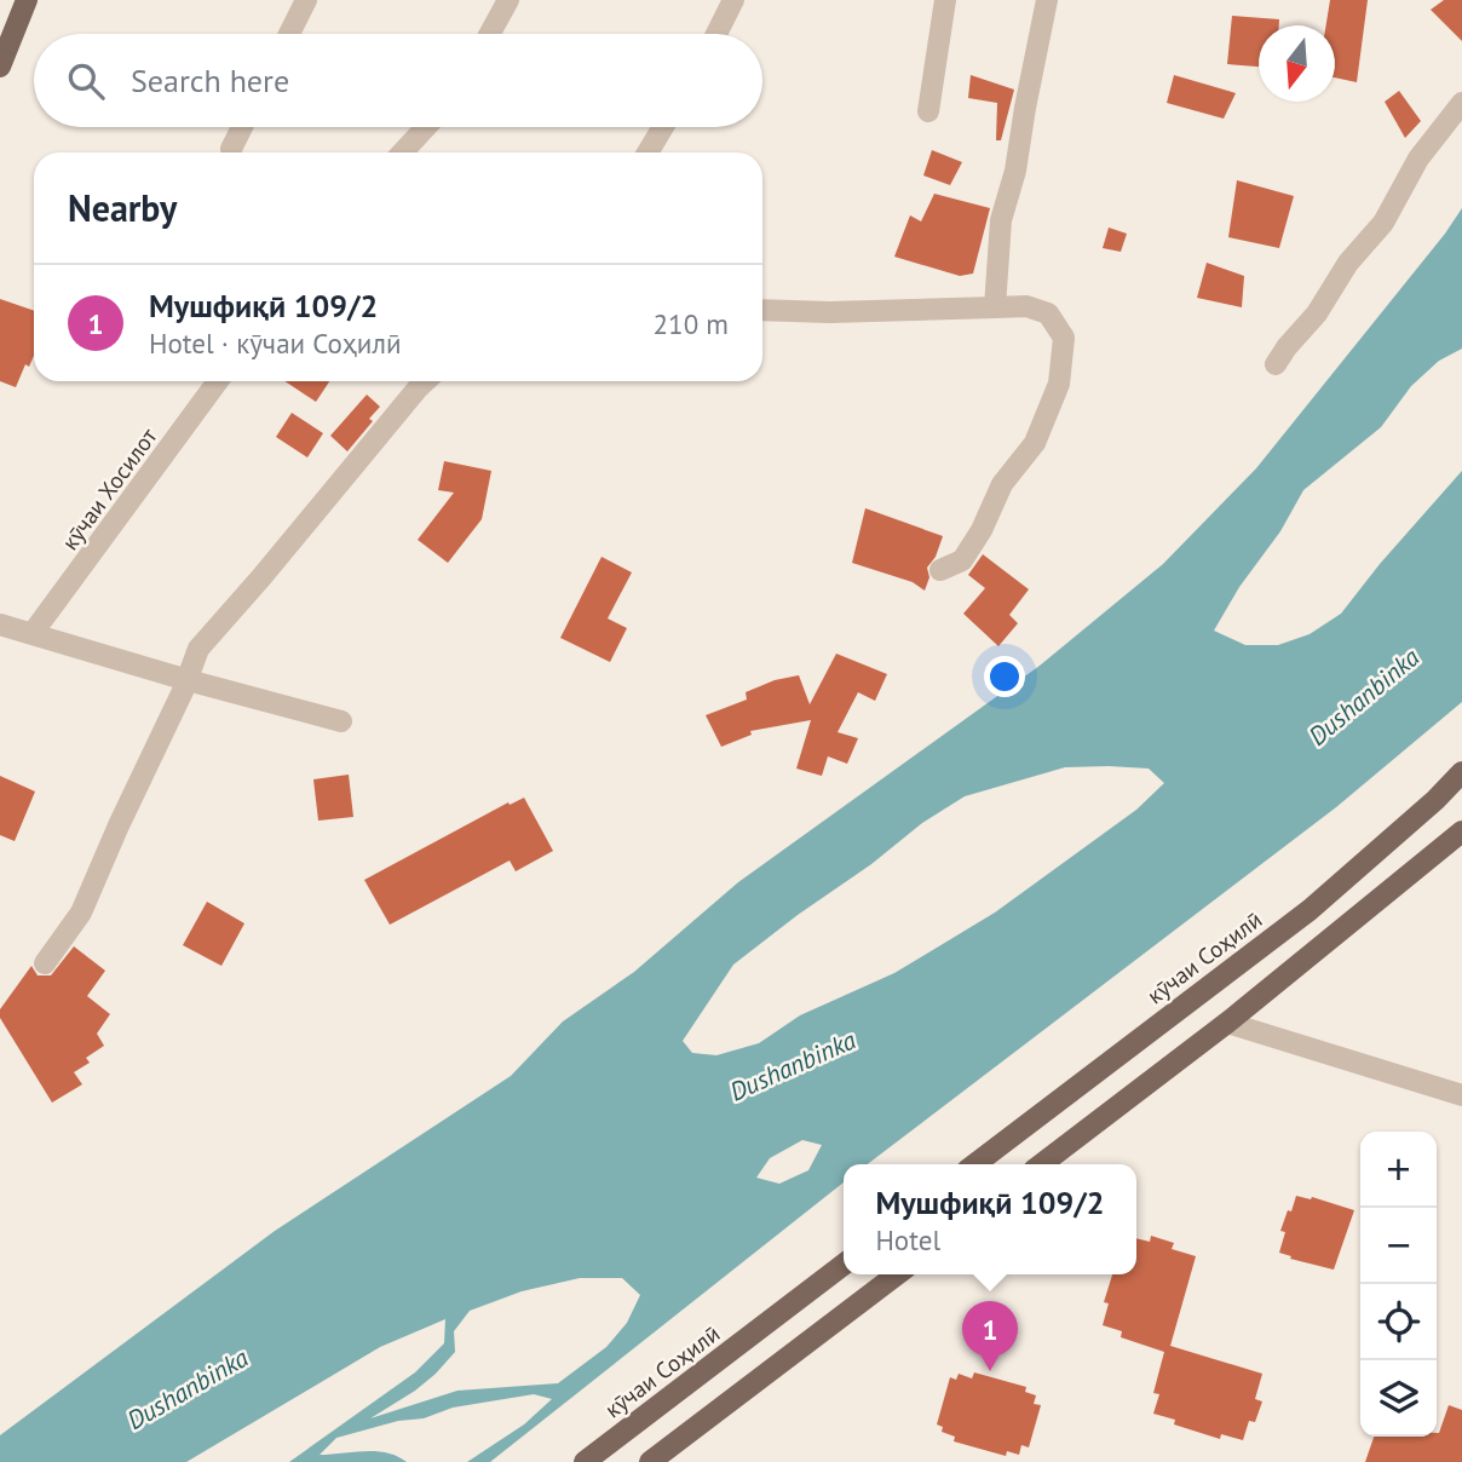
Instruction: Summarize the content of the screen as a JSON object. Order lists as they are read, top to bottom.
{
  "streets": {
    "main road": ["кӯчаи Соҳилӣ"],
    "street": ["кӯчаи Хосилот"]
  },
  "water": ["Dushanbinka"],
  "north": "bottom",
  "page": {
    "search": "Search here",
    "heading": "Nearby",
    "list": [
      {
        "mark": "1",
        "name": "Мушфиқӣ 109/2",
        "note": "Hotel · кӯчаи Соҳилӣ",
        "value": "210 m"
      }
    ],
    "map_buttons": ["+", "−"],
    "popup": ["Мушфиқӣ 109/2", "Hotel"],
    "pins": "1"
  }
}
